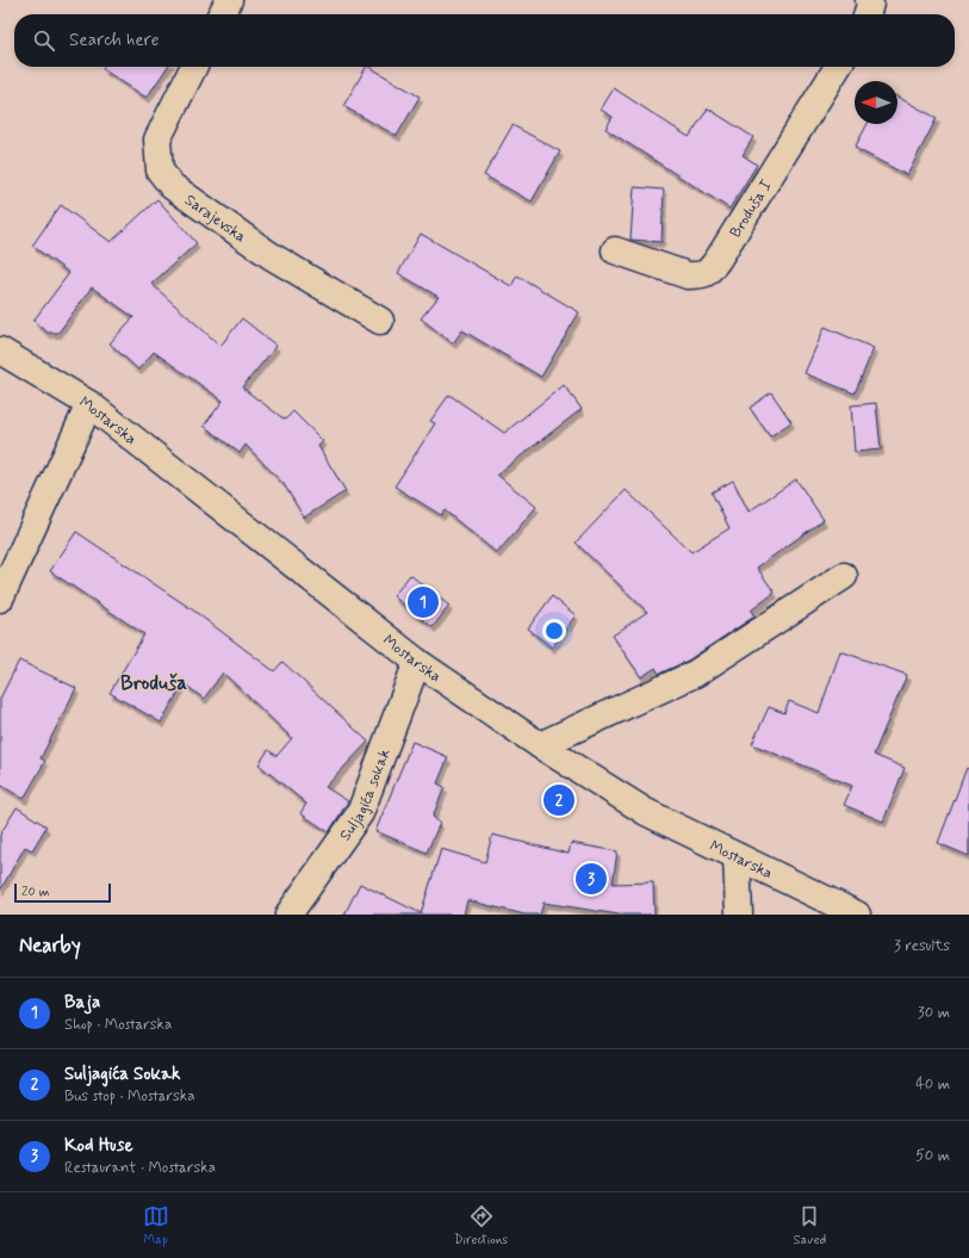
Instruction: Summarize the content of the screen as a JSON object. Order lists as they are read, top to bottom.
{
  "streets": {
    "street": [
      "Broduša I",
      "Sarajevska",
      "Mostarska",
      "Suljagića sokak"
    ]
  },
  "crossings": [
    ["Mostarska", "Suljagića sokak"]
  ],
  "districts": ["Broduša"],
  "scale_bar": "20 m",
  "north": "left",
  "page": {
    "search": "Search here",
    "pins": ["1", "2", "3"],
    "scale": "20 m",
    "heading": ["Nearby", "3 results"],
    "list": [
      {
        "mark": "1",
        "name": "Baja",
        "note": "Shop · Mostarska",
        "value": "30 m"
      },
      {
        "mark": "2",
        "name": "Suljagića Sokak",
        "note": "Bus stop · Mostarska",
        "value": "40 m"
      },
      {
        "mark": "3",
        "name": "Kod Huse",
        "note": "Restaurant · Mostarska",
        "value": "50 m"
      }
    ],
    "nav": ["Map", "Directions", "Saved"]
  }
}
